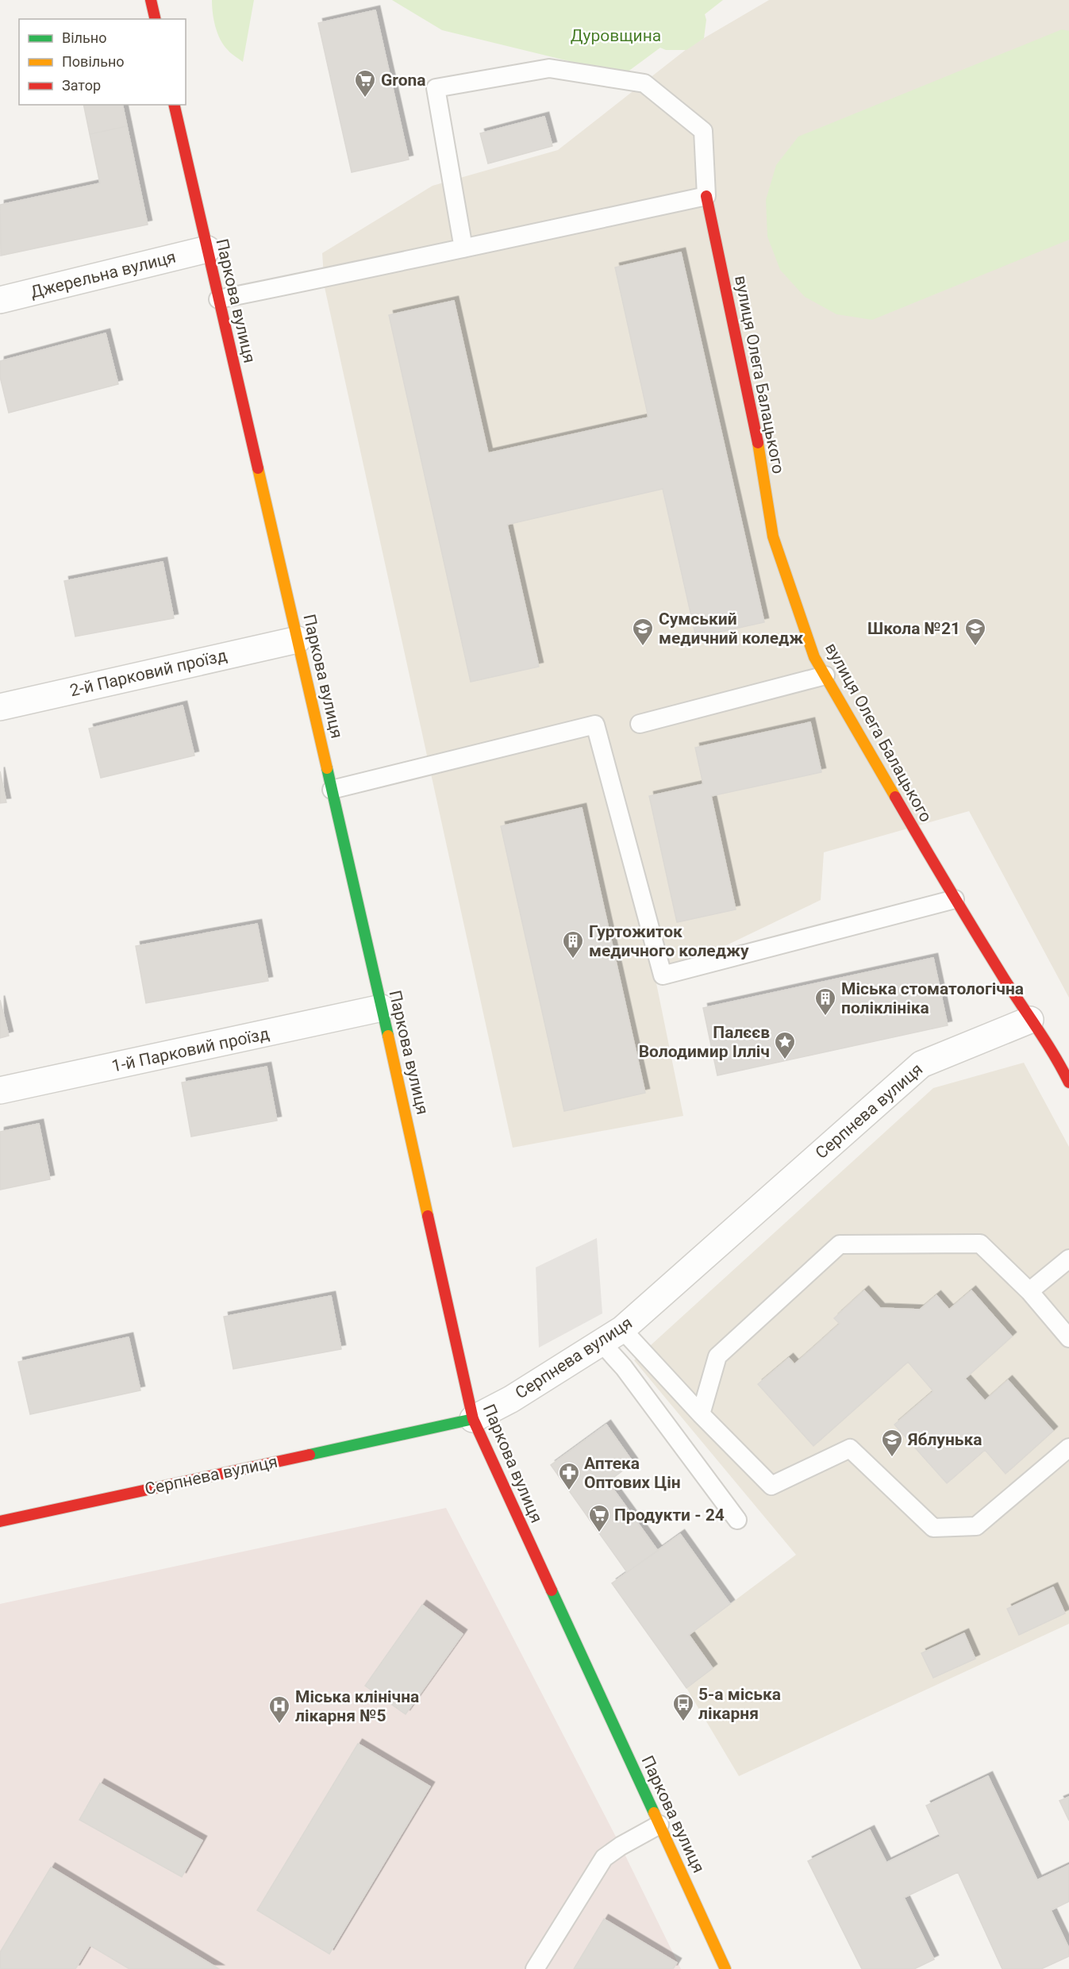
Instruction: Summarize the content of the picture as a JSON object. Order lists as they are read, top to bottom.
{
  "streets": {
    "street": [
      "Джерельна вулиця",
      "Паркова вулиця",
      "вулиця Олега Балацького",
      "2-й Парковий проїзд",
      "1-й Парковий проїзд",
      "Серпнева вулиця"
    ]
  },
  "crossings": [
    ["Джерельна вулиця", "Паркова вулиця"],
    ["Паркова вулиця", "2-й Парковий проїзд"],
    ["Паркова вулиця", "1-й Парковий проїзд"],
    ["Паркова вулиця", "Серпнева вулиця"],
    ["вулиця Олега Балацького", "Серпнева вулиця"]
  ],
  "parks": ["Дуровщина"],
  "places": {
    "supermarket": ["Grona", "Продукти - 24"],
    "school or university": ["Сумський медичний коледж", "Школа №21", "Яблунька"],
    "building": ["Гуртожиток медичного коледжу", "Міська стоматологічна поліклініка"],
    "place": ["Палєєв Володимир Ілліч"],
    "pharmacy": ["Аптека Оптових Цін"],
    "bus stop": ["5-а міська лікарня"],
    "hospital": ["Міська клінічна лікарня №5"]
  },
  "legend": ["Вільно", "Повільно", "Затор"]
}
